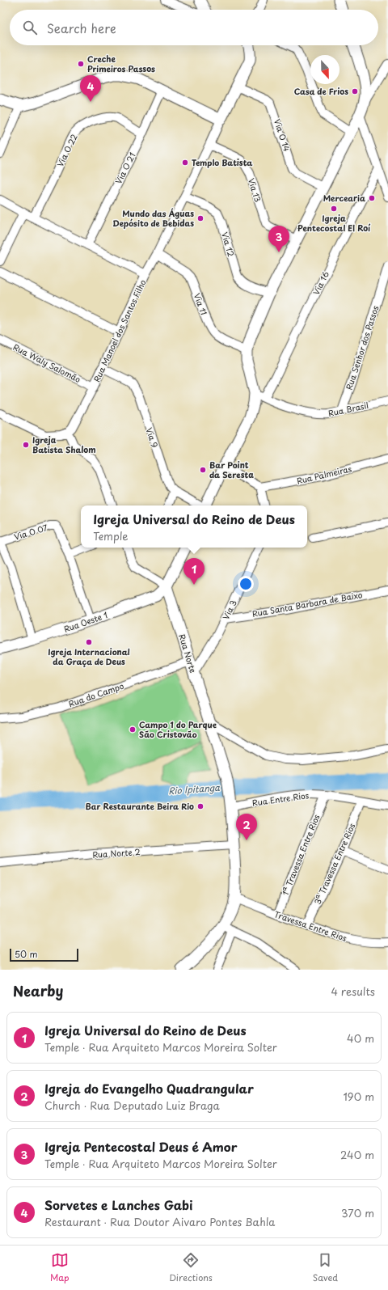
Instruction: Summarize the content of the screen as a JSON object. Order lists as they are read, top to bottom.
{
  "streets": {
    "street": [
      "Via O 14",
      "Via O 22",
      "Via O 21",
      "Via 13",
      "Via 12",
      "Via 16",
      "Via 11",
      "Rua Manoel dos Santos Filho",
      "Rua Senhor dos Passos",
      "Rua Waly Salomão",
      "Rua Brasil",
      "Via 9",
      "Rua Palmeiras",
      "Via O 07",
      "Rua Santa Barbara de Baixo",
      "Via 3",
      "Rua Oeste 1",
      "Rua Norte",
      "Rua do Campo",
      "Rua Entre Rios",
      "Rua Norte 2",
      "1ª Travessa Entre Rios",
      "3ª Travessa Entre Rios",
      "Travessa Entre Rios"
    ]
  },
  "crossings": [
    ["Via O 22", "Via O 21"],
    ["Via O 22", "Rua Manoel dos Santos Filho"],
    ["Via O 21", "Rua Manoel dos Santos Filho"],
    ["Via 16", "Rua Brasil"],
    ["Rua Manoel dos Santos Filho", "Rua Waly Salomão"],
    ["Rua Manoel dos Santos Filho", "Via 9"],
    ["Rua Senhor dos Passos", "Rua Brasil"],
    ["Rua Santa Barbara de Baixo", "Via 3"],
    ["Via 3", "Rua Norte"],
    ["Rua Oeste 1", "Rua Norte"],
    ["Rua Norte", "Rua do Campo"],
    ["Rua Norte", "Rua Entre Rios"],
    ["Rua Norte", "Rua Norte 2"],
    ["Rua Norte", "Travessa Entre Rios"],
    ["Rua Entre Rios", "1ª Travessa Entre Rios"],
    ["Rua Entre Rios", "3ª Travessa Entre Rios"],
    ["1ª Travessa Entre Rios", "Travessa Entre Rios"],
    ["3ª Travessa Entre Rios", "Travessa Entre Rios"]
  ],
  "water": ["Rio Ipitanga"],
  "places": [
    "Creche Primeiros Passos",
    "Casa de Frios",
    "Templo Batista",
    "Mercearia",
    "Igreja Pentecostal El Roí",
    "Mundo das Águas Depósito de Bebidas",
    "Igreja Batista Shalom",
    "Bar Point da Seresta",
    "Igreja Internacional da Graça de Deus",
    "Campo 1 do Parque São Cristovão",
    "Bar Restaurante Beira Rio"
  ],
  "scale_bar": "50 m",
  "north": "bottom",
  "page": {
    "search": "Search here",
    "pins": [
      "4",
      "3",
      "1",
      "2"
    ],
    "popup": ["Igreja Universal do Reino de Deus", "Temple"],
    "scale": "50 m",
    "heading": ["Nearby", "4 results"],
    "list": [
      {
        "mark": "1",
        "name": "Igreja Universal do Reino de Deus",
        "note": "Temple · Rua Arquiteto Marcos Moreira Solter",
        "value": "40 m"
      },
      {
        "mark": "2",
        "name": "Igreja do Evangelho Quadrangular",
        "note": "Church · Rua Deputado Luiz Braga",
        "value": "190 m"
      },
      {
        "mark": "3",
        "name": "Igreja Pentecostal Deus é Amor",
        "note": "Temple · Rua Arquiteto Marcos Moreira Solter",
        "value": "240 m"
      },
      {
        "mark": "4",
        "name": "Sorvetes e Lanches Gabi",
        "note": "Restaurant · Rua Doutor Aivaro Pontes Bahla",
        "value": "370 m"
      }
    ],
    "nav": ["Map", "Directions", "Saved"]
  }
}
